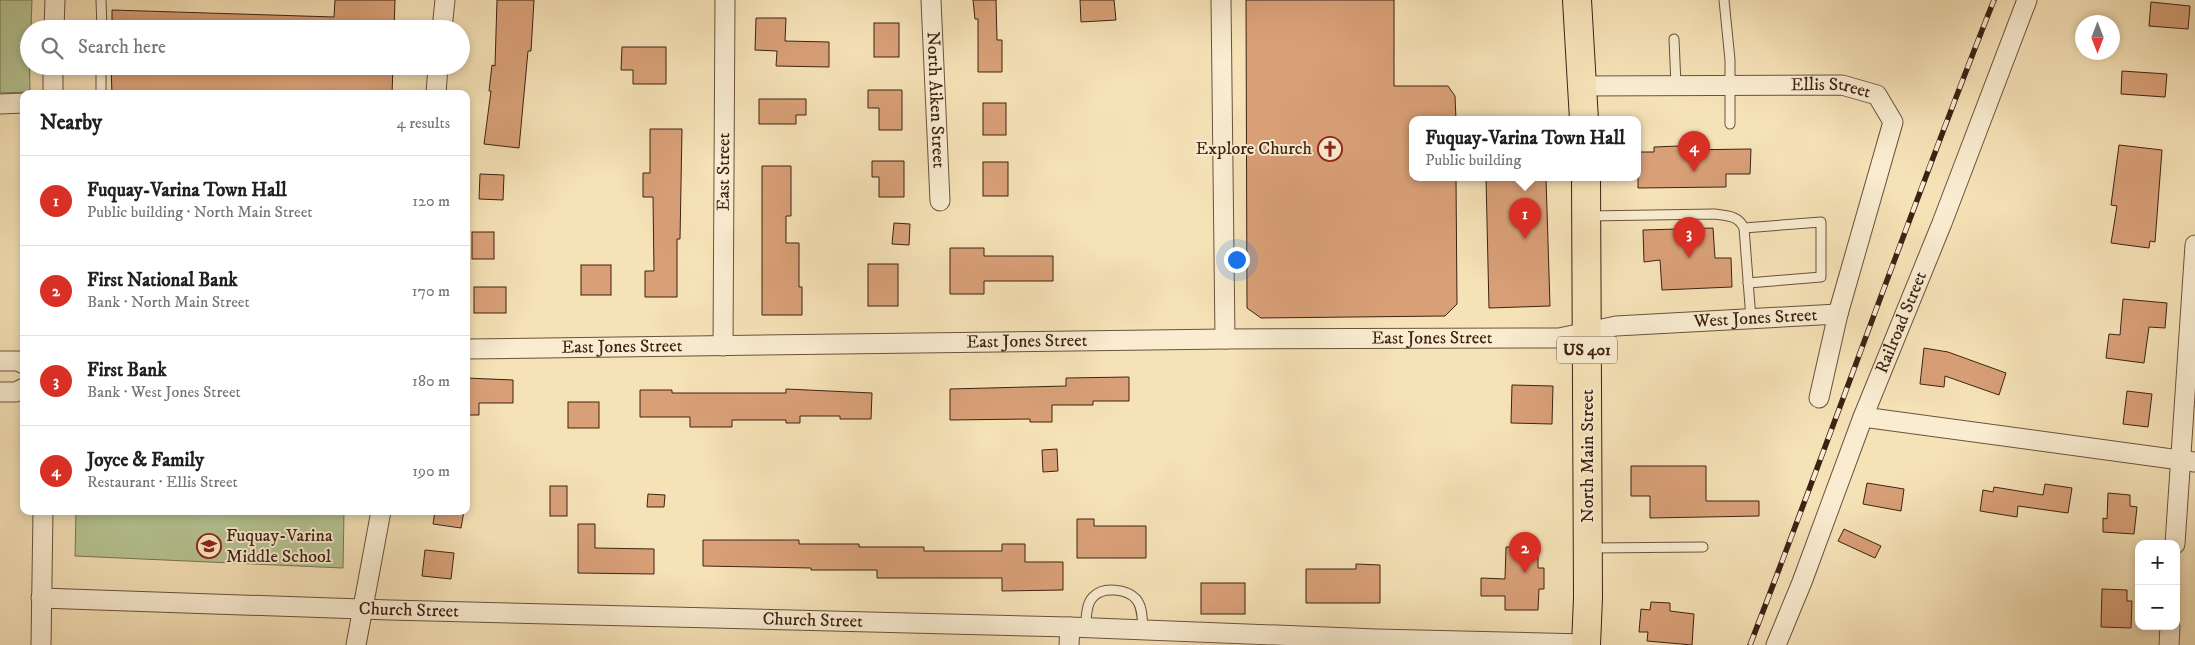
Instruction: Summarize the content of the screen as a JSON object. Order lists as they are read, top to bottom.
{
  "streets": {
    "main road": ["US 401", "North Main Street"],
    "street": [
      "Ellis Street",
      "North Aiken Street",
      "East Street",
      "West Jones Street",
      "Railroad Street",
      "East Jones Street",
      "Church Street"
    ]
  },
  "crossings": [
    ["Ellis Street", "West Jones Street"],
    ["East Street", "East Jones Street"],
    ["West Jones Street", "East Jones Street"],
    ["West Jones Street", "North Main Street"],
    ["East Jones Street", "North Main Street"],
    ["North Main Street", "Church Street"]
  ],
  "places": {
    "church": ["Explore Church"],
    "school or university": ["Fuquay-Varina Middle School"]
  },
  "north": "bottom",
  "page": {
    "search": "Search here",
    "heading": ["Nearby", "4 results"],
    "popup": ["Fuquay-Varina Town Hall", "Public building"],
    "pins": [
      "4",
      "1",
      "3",
      "2"
    ],
    "list": [
      {
        "mark": "1",
        "name": "Fuquay-Varina Town Hall",
        "note": "Public building · North Main Street",
        "value": "120 m"
      },
      {
        "mark": "2",
        "name": "First National Bank",
        "note": "Bank · North Main Street",
        "value": "170 m"
      },
      {
        "mark": "3",
        "name": "First Bank",
        "note": "Bank · West Jones Street",
        "value": "180 m"
      },
      {
        "mark": "4",
        "name": "Joyce & Family",
        "note": "Restaurant · Ellis Street",
        "value": "190 m"
      }
    ],
    "map_buttons": ["+", "−"]
  }
}
